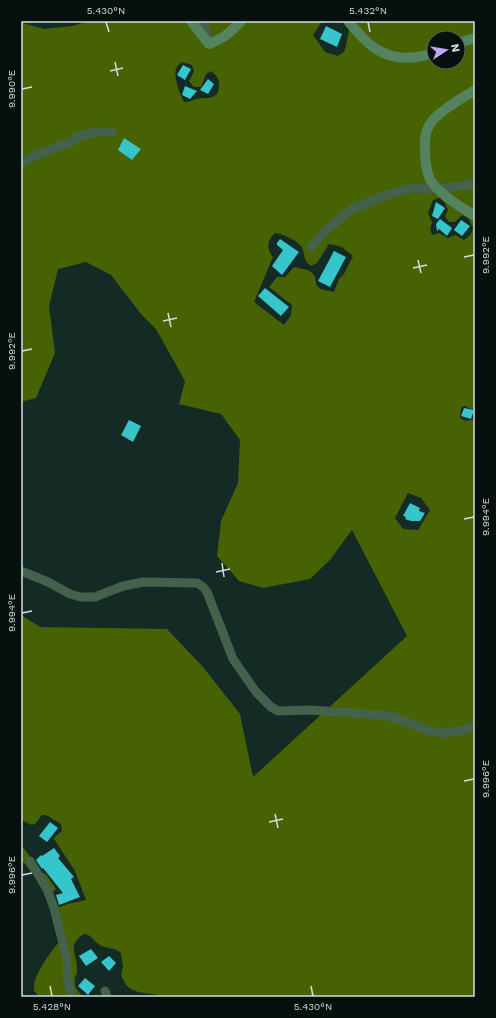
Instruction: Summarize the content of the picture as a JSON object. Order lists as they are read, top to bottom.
{
  "north": "right",
  "coordinates": [
    "5.430°N",
    "5.432°N",
    "9.990°E",
    "9.992°E",
    "9.994°E",
    "9.996°E",
    "5.428°N"
  ]
}
